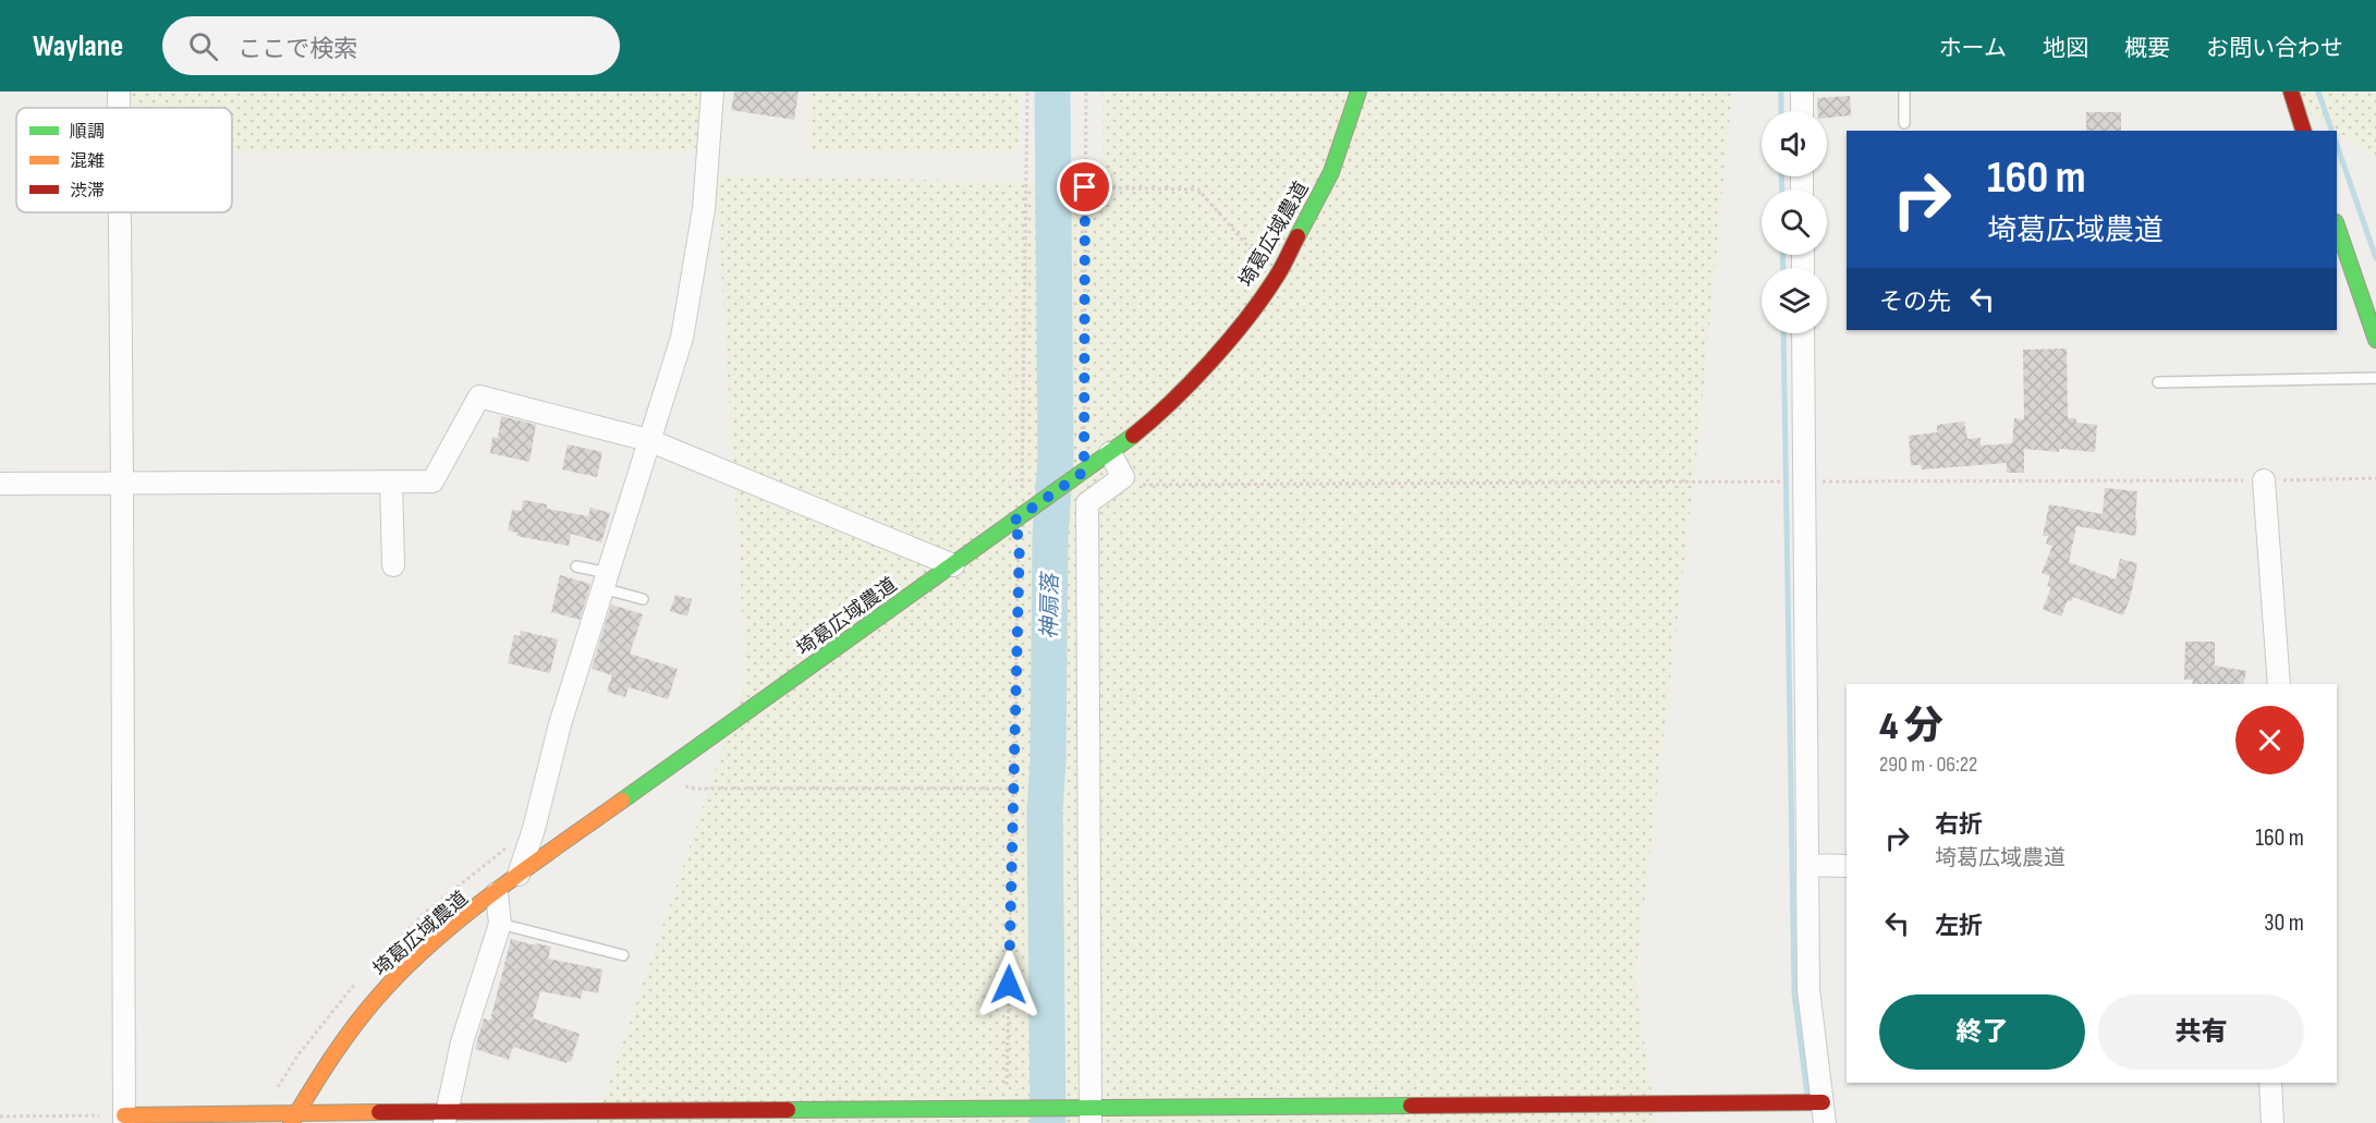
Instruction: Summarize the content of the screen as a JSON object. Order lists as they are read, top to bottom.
{
  "streets": {
    "street": ["埼葛広域農道"]
  },
  "water": ["神扇落"],
  "legend": ["順調", "混雑", "渋滞"],
  "page": {
    "header": "Waylane",
    "search": "ここで検索",
    "nav": [
      "ホーム",
      "地図",
      "概要",
      "お問い合わせ"
    ],
    "turn": ["160 m", "埼葛広域農道"],
    "then": "その先",
    "heading": ["4 分", "290 m · 06:22"],
    "list": [
      {
        "name": "右折",
        "note": "埼葛広域農道",
        "value": "160 m"
      },
      {
        "name": "左折",
        "value": "30 m"
      }
    ],
    "buttons": ["終了", "共有"]
  }
}
